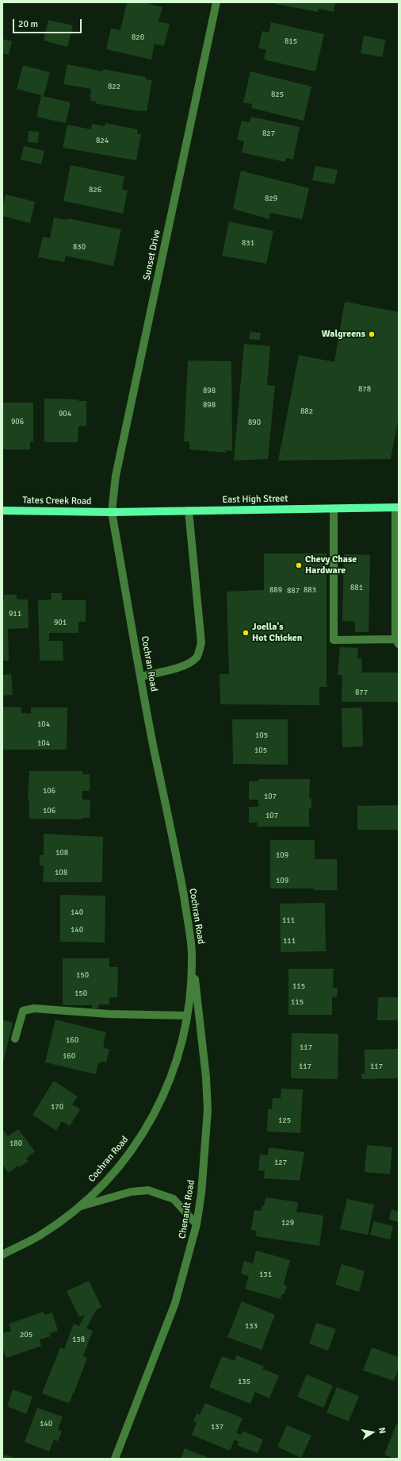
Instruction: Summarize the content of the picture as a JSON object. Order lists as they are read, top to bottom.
{
  "streets": {
    "main road": ["East High Street", "Tates Creek Road"],
    "street": ["Sunset Drive", "Cochran Road", "Chenault Road"]
  },
  "crossings": [
    ["Sunset Drive", "East High Street"],
    ["Sunset Drive", "Tates Creek Road"],
    ["Sunset Drive", "Cochran Road"],
    ["East High Street", "Tates Creek Road"],
    ["East High Street", "Cochran Road"],
    ["Tates Creek Road", "Cochran Road"],
    ["Cochran Road", "Chenault Road"]
  ],
  "places": ["Walgreens", "Chevy Chase Hardware", "Joella's Hot Chicken"],
  "house_numbers": [
    "820",
    "815",
    "822",
    "825",
    "827",
    "824",
    "826",
    "829",
    "831",
    "830",
    "878",
    "898",
    "898",
    "882",
    "904",
    "906",
    "890",
    "881",
    "889",
    "883",
    "887",
    "911",
    "901",
    "877",
    "104",
    "105",
    "104",
    "105",
    "106",
    "107",
    "106",
    "107",
    "108",
    "109",
    "108",
    "109",
    "140",
    "111",
    "140",
    "111",
    "150",
    "115",
    "150",
    "115",
    "160",
    "117",
    "160",
    "117",
    "117",
    "170",
    "125",
    "180",
    "127",
    "129",
    "131",
    "133",
    "205",
    "138",
    "135",
    "140",
    "137"
  ],
  "scale_bar": "20 m",
  "north": "right"
}
